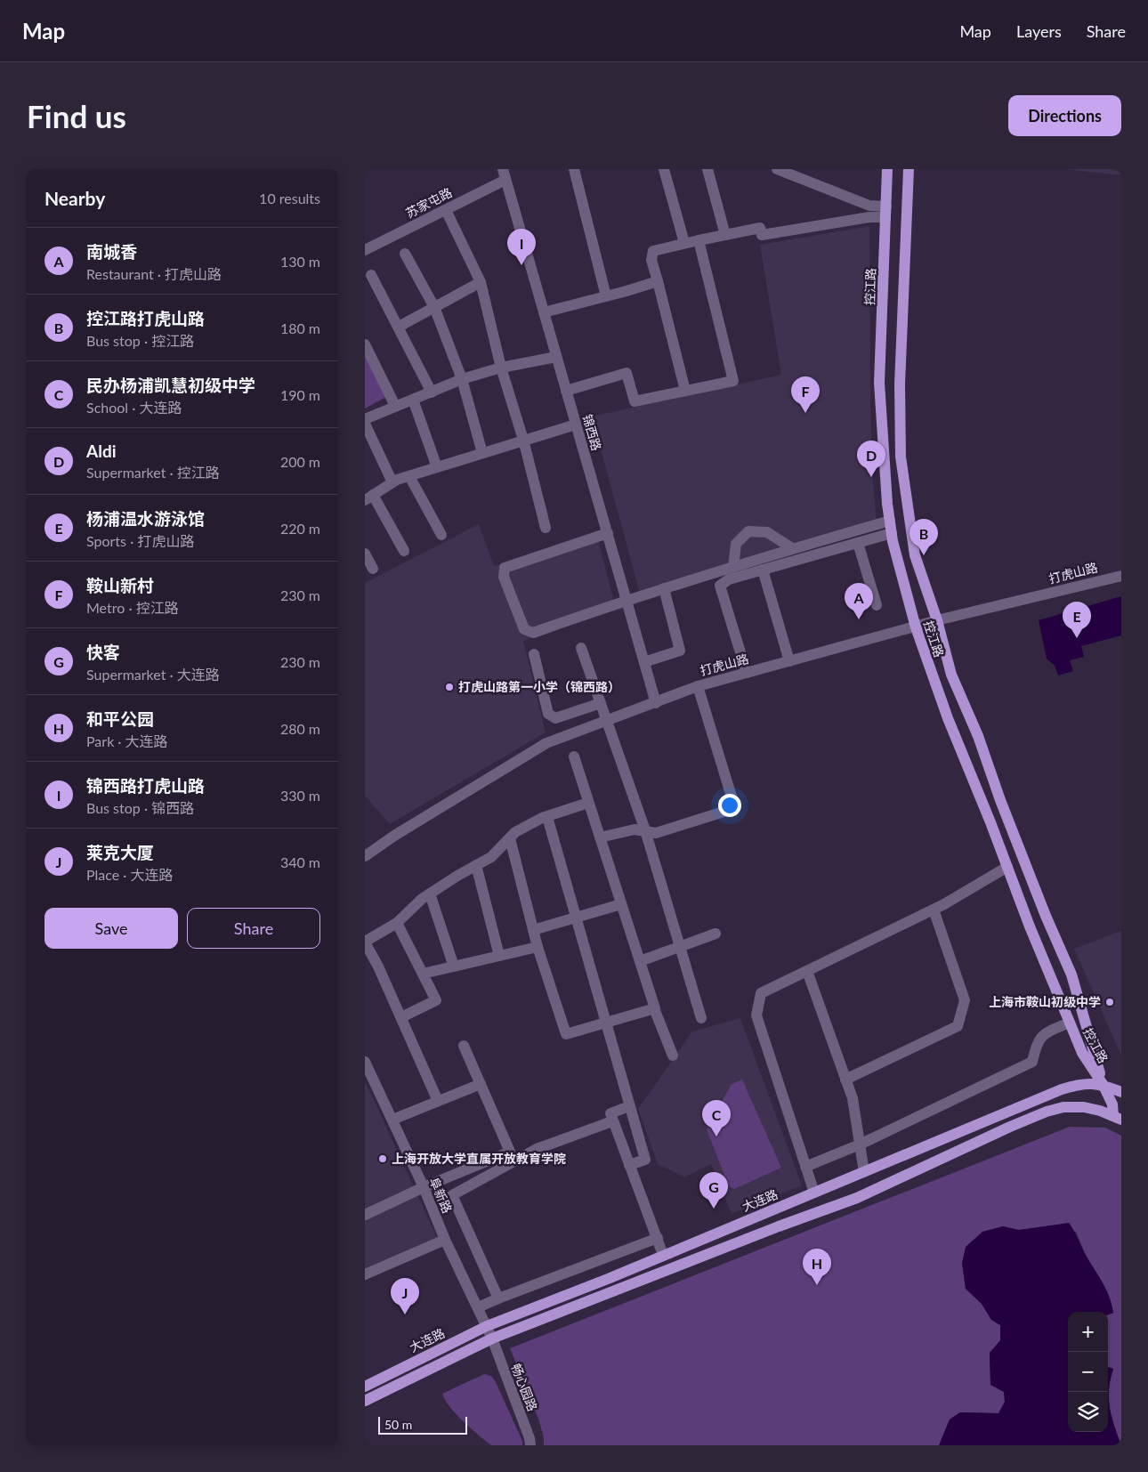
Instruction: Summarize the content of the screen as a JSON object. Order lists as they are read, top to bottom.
{
  "streets": {
    "main road": ["控江路", "大连路"],
    "street": [
      "苏家屯路",
      "锦西路",
      "打虎山路",
      "阜新路",
      "畅心园路"
    ]
  },
  "crossings": [
    ["苏家屯路", "锦西路"],
    ["控江路", "打虎山路"],
    ["控江路", "大连路"],
    ["锦西路", "打虎山路"],
    ["阜新路", "大连路"],
    ["阜新路", "畅心园路"]
  ],
  "places": ["打虎山路第一小学（锦西路）", "上海市鞍山初级中学", "上海开放大学直属开放教育学院"],
  "scale_bar": "50 m",
  "page": {
    "header": "Map",
    "nav": ["Map", "Layers", "Share"],
    "buttons": [
      "Directions",
      ["Save", "Share"]
    ],
    "title": "Find us",
    "heading": ["Nearby", "10 results"],
    "list": [
      {
        "mark": "A",
        "name": "南城香",
        "note": "Restaurant · 打虎山路",
        "value": "130 m"
      },
      {
        "mark": "B",
        "name": "控江路打虎山路",
        "note": "Bus stop · 控江路",
        "value": "180 m"
      },
      {
        "mark": "C",
        "name": "民办杨浦凯慧初级中学",
        "note": "School · 大连路",
        "value": "190 m"
      },
      {
        "mark": "D",
        "name": "Aldi",
        "note": "Supermarket · 控江路",
        "value": "200 m"
      },
      {
        "mark": "E",
        "name": "杨浦温水游泳馆",
        "note": "Sports · 打虎山路",
        "value": "220 m"
      },
      {
        "mark": "F",
        "name": "鞍山新村",
        "note": "Metro · 控江路",
        "value": "230 m"
      },
      {
        "mark": "G",
        "name": "快客",
        "note": "Supermarket · 大连路",
        "value": "230 m"
      },
      {
        "mark": "H",
        "name": "和平公园",
        "note": "Park · 大连路",
        "value": "280 m"
      },
      {
        "mark": "I",
        "name": "锦西路打虎山路",
        "note": "Bus stop · 锦西路",
        "value": "330 m"
      },
      {
        "mark": "J",
        "name": "莱克大厦",
        "note": "Place · 大连路",
        "value": "340 m"
      }
    ],
    "pins": [
      "I",
      "F",
      "D",
      "B",
      "A",
      "E",
      "C",
      "G",
      "H",
      "J"
    ],
    "map_buttons": ["+", "−"],
    "scale": "50 m"
  }
}
